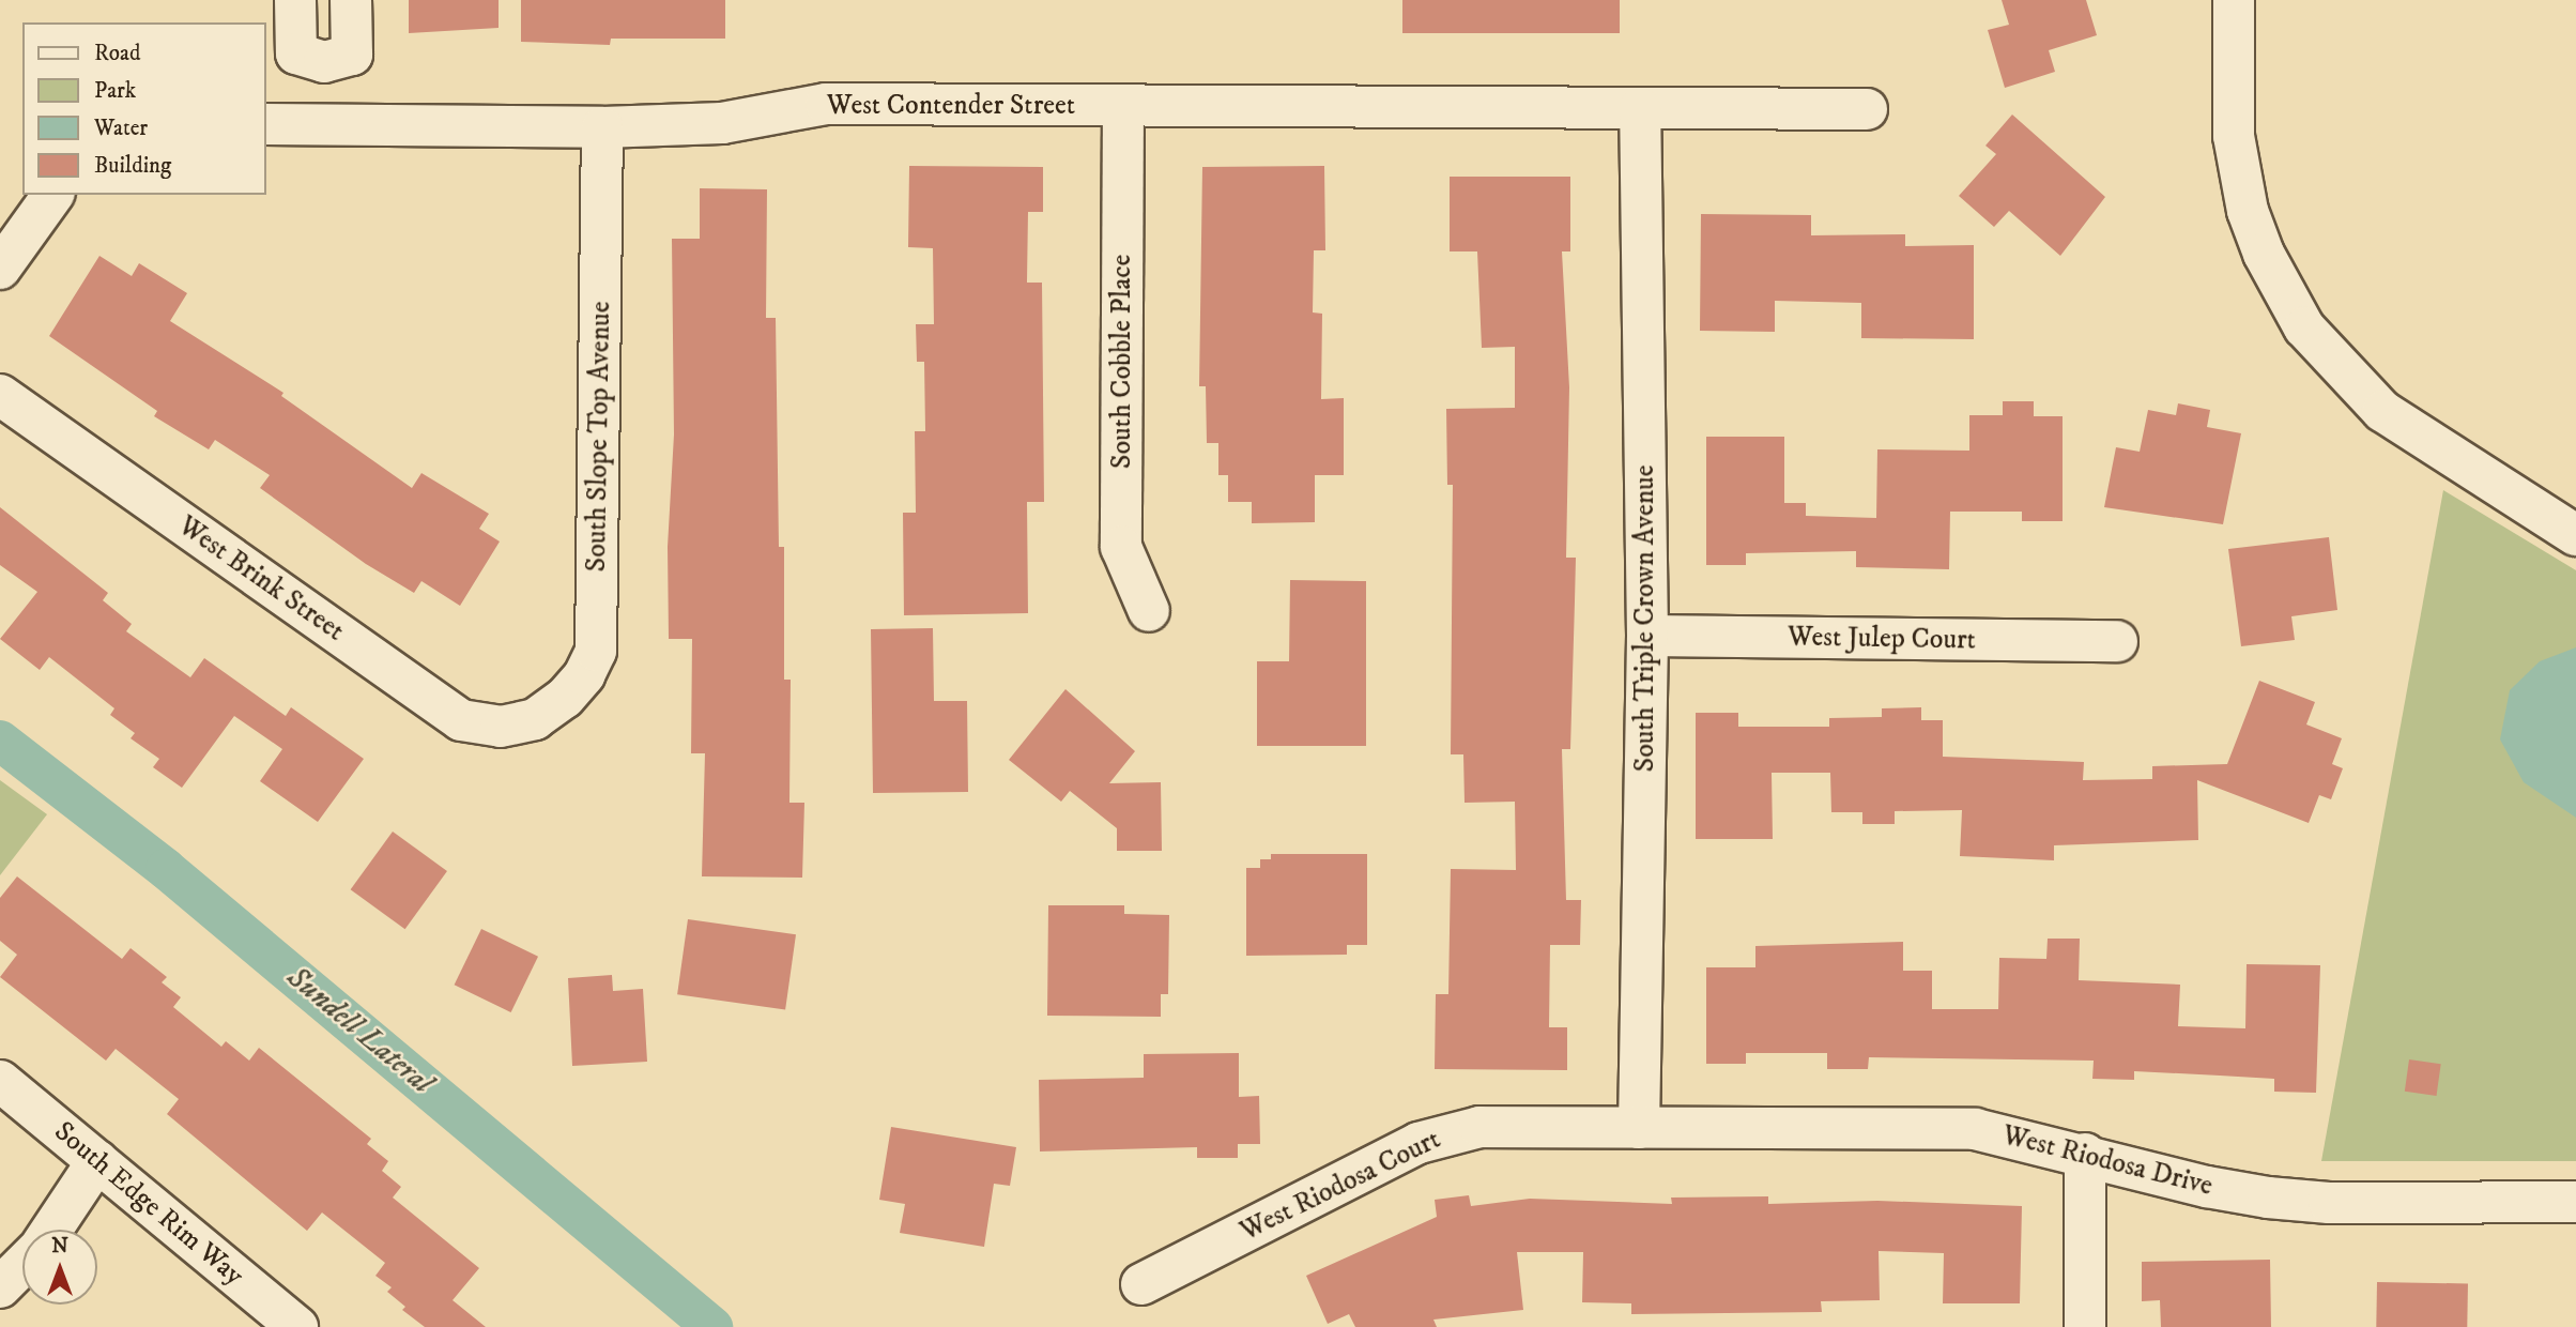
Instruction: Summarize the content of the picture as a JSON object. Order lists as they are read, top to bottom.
{
  "streets": {
    "street": [
      "West Contender Street",
      "South Cobble Place",
      "South Slope Top Avenue",
      "West Brink Street",
      "South Triple Crown Avenue",
      "West Julep Court",
      "West Riodosa Drive",
      "West Riodosa Court",
      "South Edge Rim Way"
    ]
  },
  "crossings": [
    ["West Contender Street", "South Cobble Place"],
    ["West Contender Street", "South Slope Top Avenue"],
    ["West Contender Street", "South Triple Crown Avenue"],
    ["South Slope Top Avenue", "West Brink Street"],
    ["South Triple Crown Avenue", "West Julep Court"],
    ["South Triple Crown Avenue", "West Riodosa Drive"],
    ["South Triple Crown Avenue", "West Riodosa Court"],
    ["West Riodosa Drive", "West Riodosa Court"]
  ],
  "water": ["Sundell Lateral"],
  "legend": [
    "Road",
    "Park",
    "Water",
    "Building"
  ],
  "north": "top"
}
